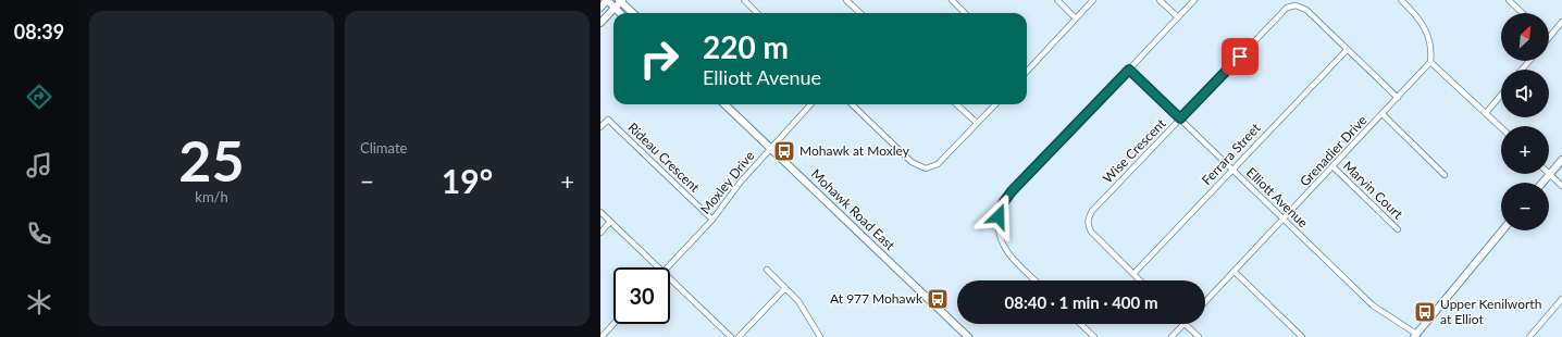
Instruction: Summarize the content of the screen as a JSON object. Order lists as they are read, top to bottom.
{
  "streets": {
    "main road": ["Mohawk Road East"],
    "street": [
      "Wise Crescent",
      "Grenadier Drive",
      "Ferrara Street",
      "Rideau Crescent",
      "Moxley Drive",
      "Marvin Court",
      "Elliott Avenue"
    ]
  },
  "crossings": [
    ["Wise Crescent", "Grenadier Drive"],
    ["Wise Crescent", "Ferrara Street"],
    ["Wise Crescent", "Elliott Avenue"],
    ["Grenadier Drive", "Marvin Court"],
    ["Grenadier Drive", "Elliott Avenue"],
    ["Ferrara Street", "Elliott Avenue"],
    ["Rideau Crescent", "Moxley Drive"],
    ["Moxley Drive", "Mohawk Road East"]
  ],
  "places": {
    "bus stop": ["Mohawk at Moxley", "At 977 Mohawk", "Upper Kenilworth at Elliot"]
  },
  "north": "top right",
  "page": {
    "tabs": "08:39",
    "tile": [
      ["25", "km/h"],
      "Climate"
    ],
    "map_buttons": ["+", "−"],
    "turn": ["220 m", "Elliott Avenue"],
    "heat": ["−", "19°", "+"],
    "limit": "30",
    "trip": "08:40 · 1 min · 400 m"
  }
}
